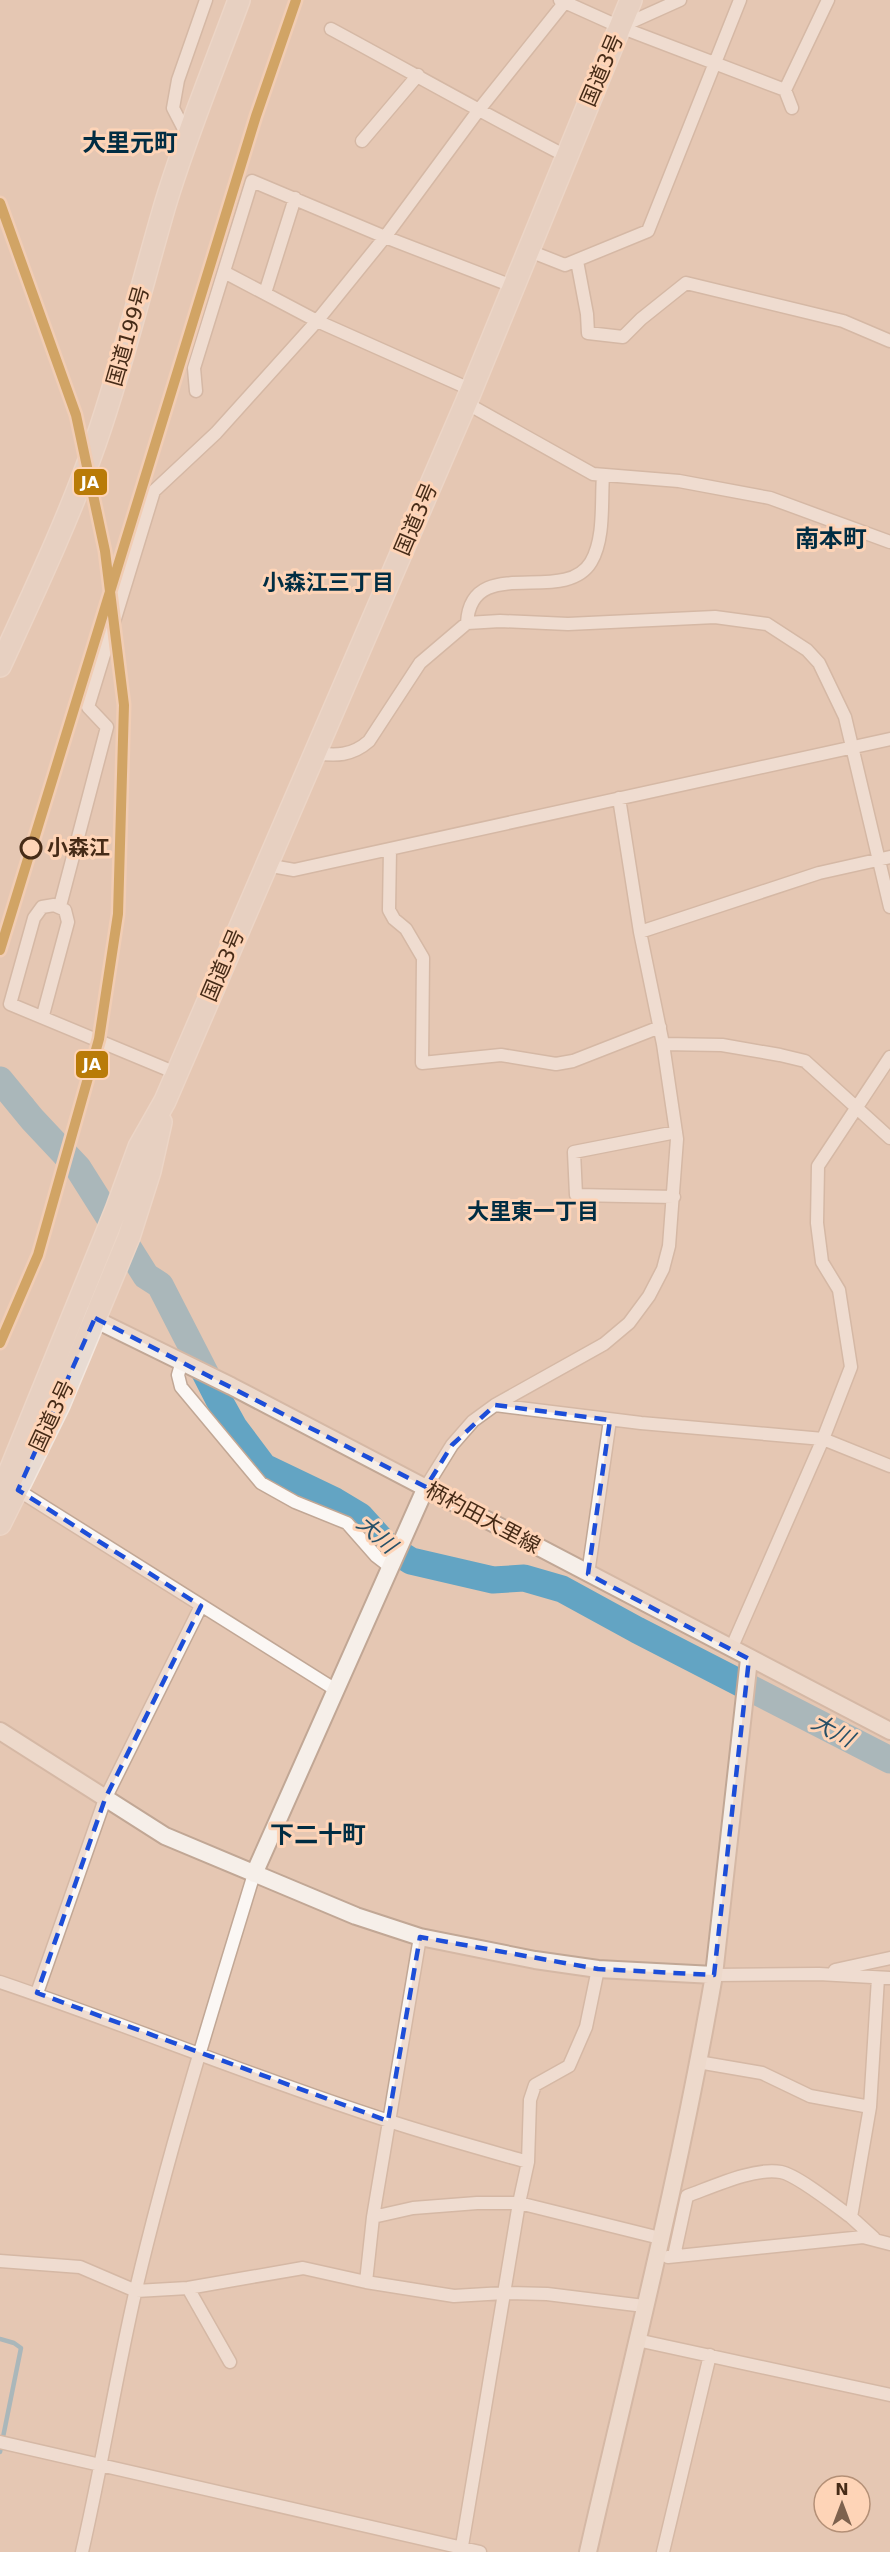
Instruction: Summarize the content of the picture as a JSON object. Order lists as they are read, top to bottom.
{
  "streets": {
    "highway": ["国道3号", "国道199号"],
    "street": ["柄杓田大里線"]
  },
  "crossings": [
    ["国道3号", "柄杓田大里線"]
  ],
  "districts": [
    "大里元町",
    "南本町",
    "小森江三丁目",
    "大里東一丁目",
    "下二十町"
  ],
  "water": ["大川"],
  "places": ["小森江"],
  "lines": ["transit line JA"],
  "north": "top"
}
